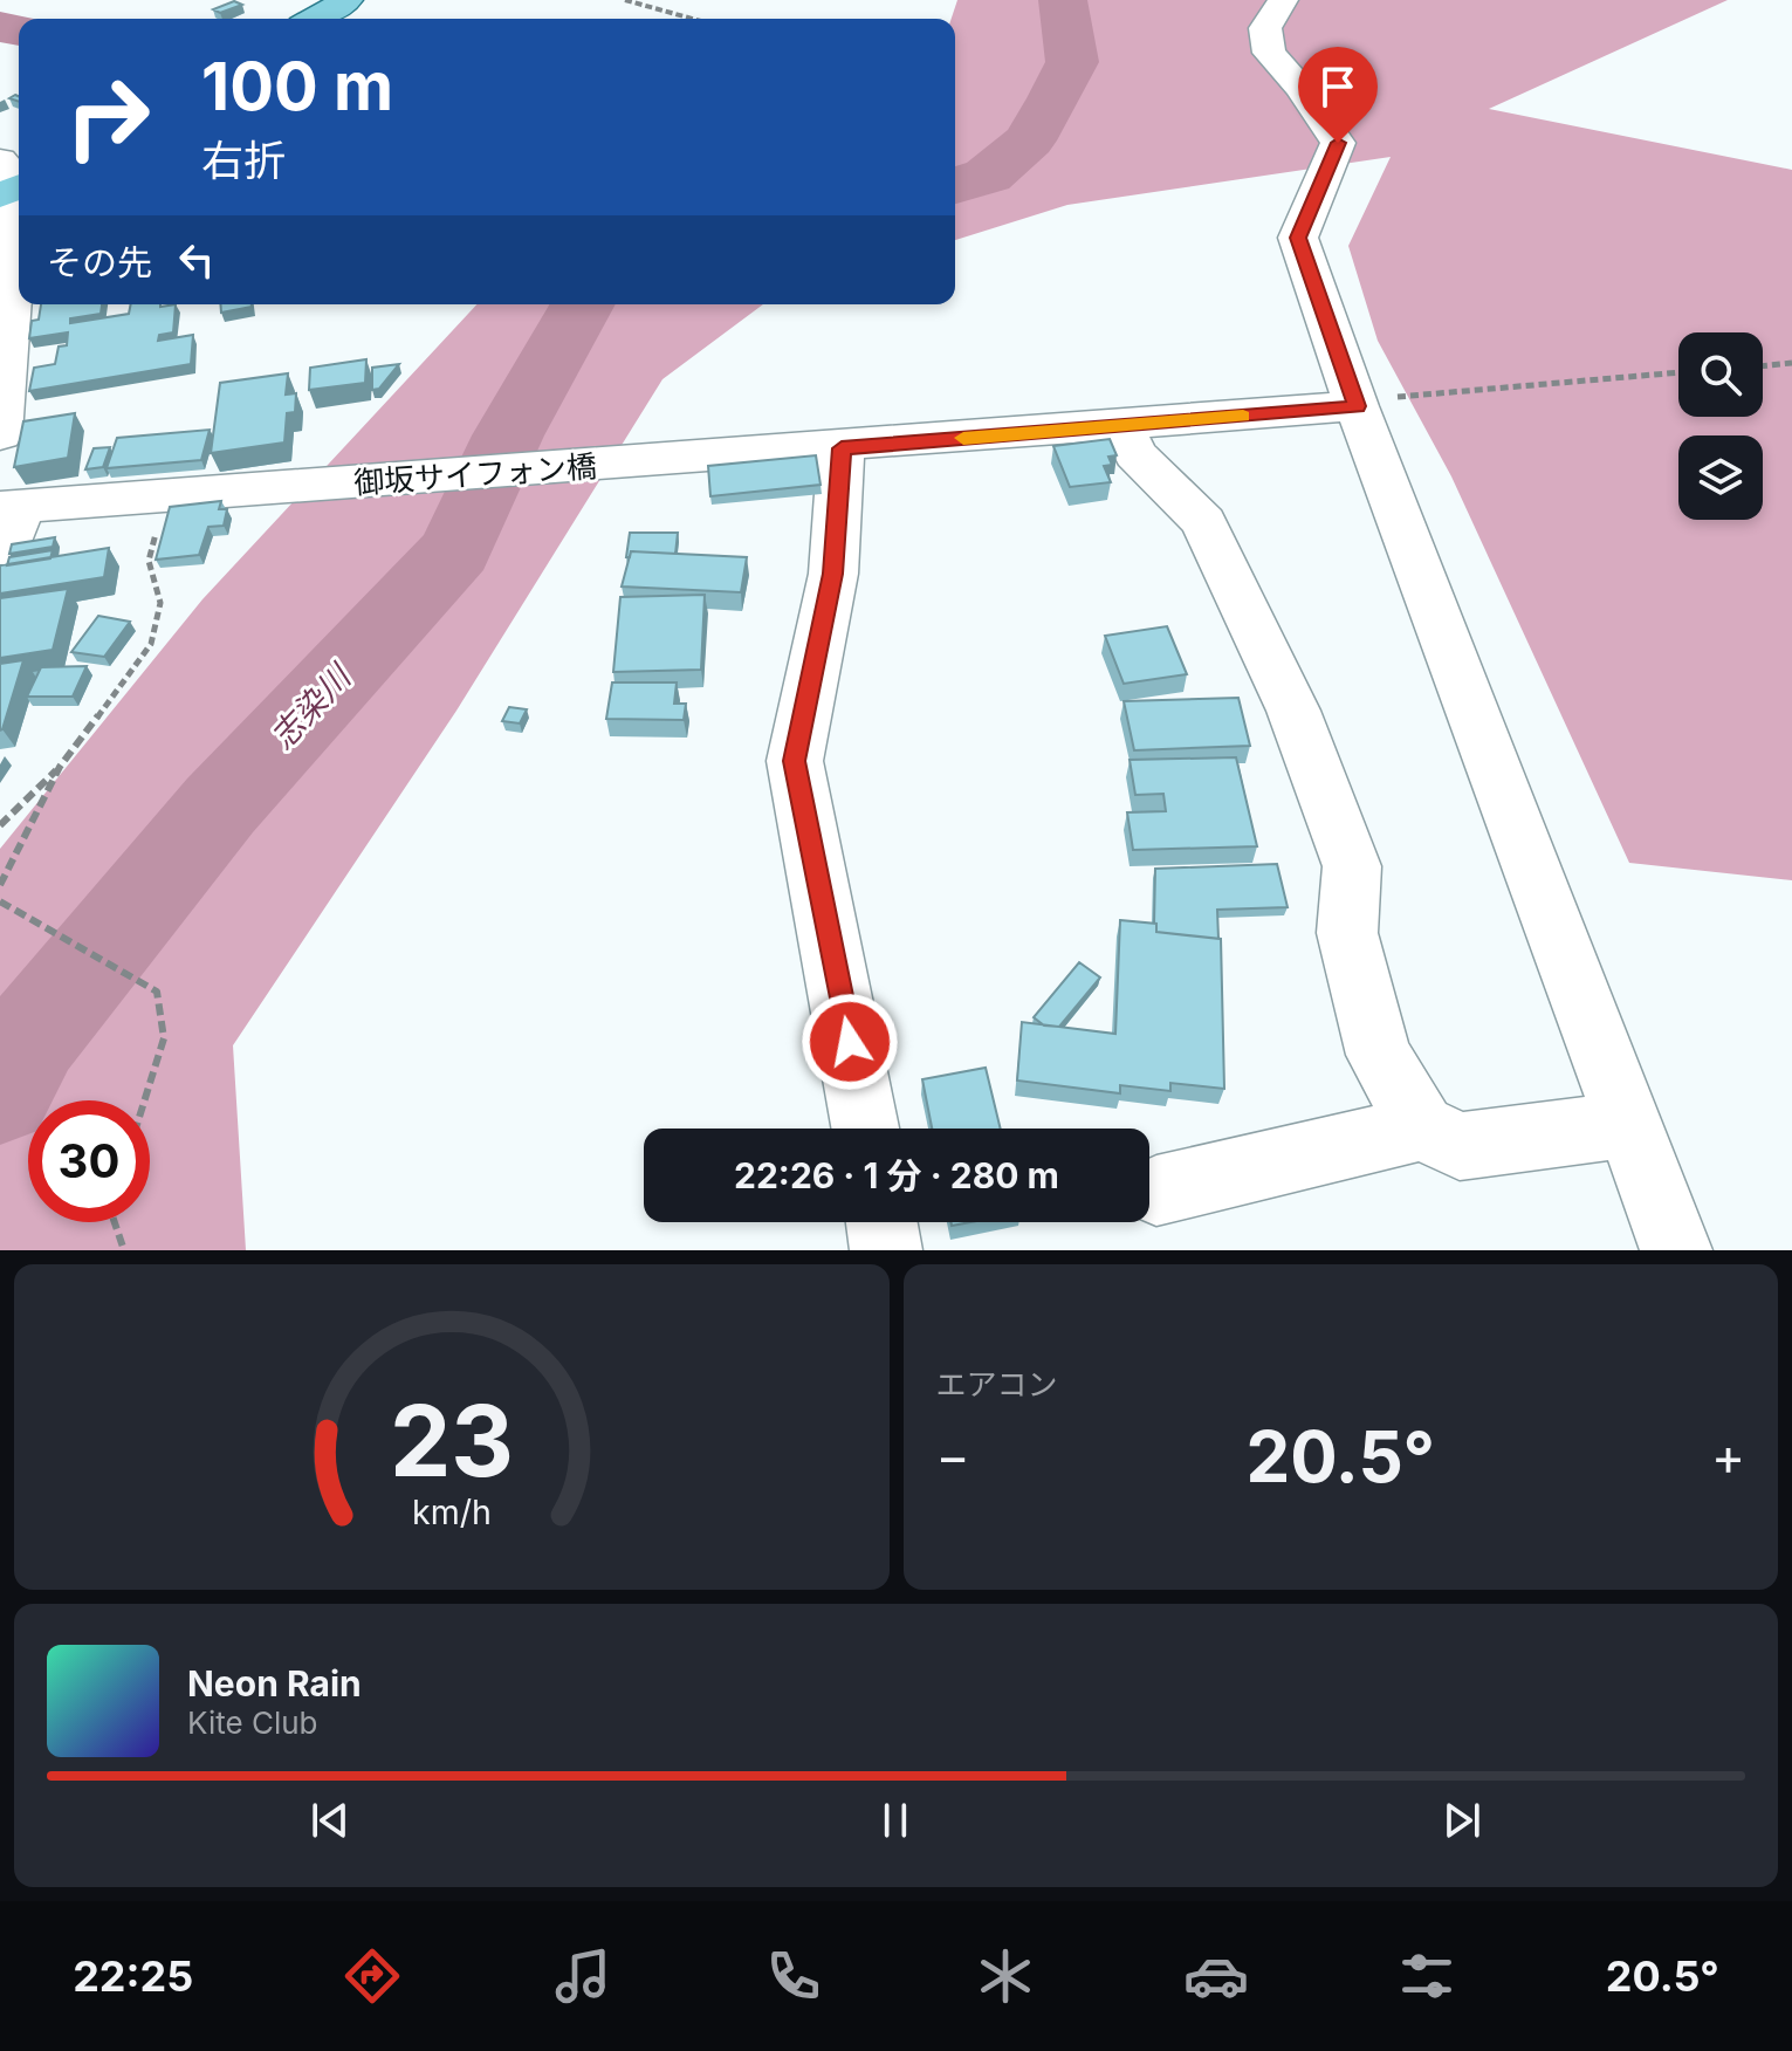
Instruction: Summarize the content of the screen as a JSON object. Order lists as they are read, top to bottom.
{
  "streets": {
    "street": ["御坂サイフォン橋"]
  },
  "water": ["志染川"],
  "page": {
    "turn": ["100 m", "右折"],
    "then": "その先",
    "limit": "30",
    "trip": "22:26 · 1 分 · 280 m",
    "tile": "エアコン",
    "heat": ["−", "20.5°", "+"],
    "song": ["Neon Rain", "Kite Club"],
    "tabs": ["22:25", "20.5°"],
    "gauge": ["23", "km/h"]
  }
}
